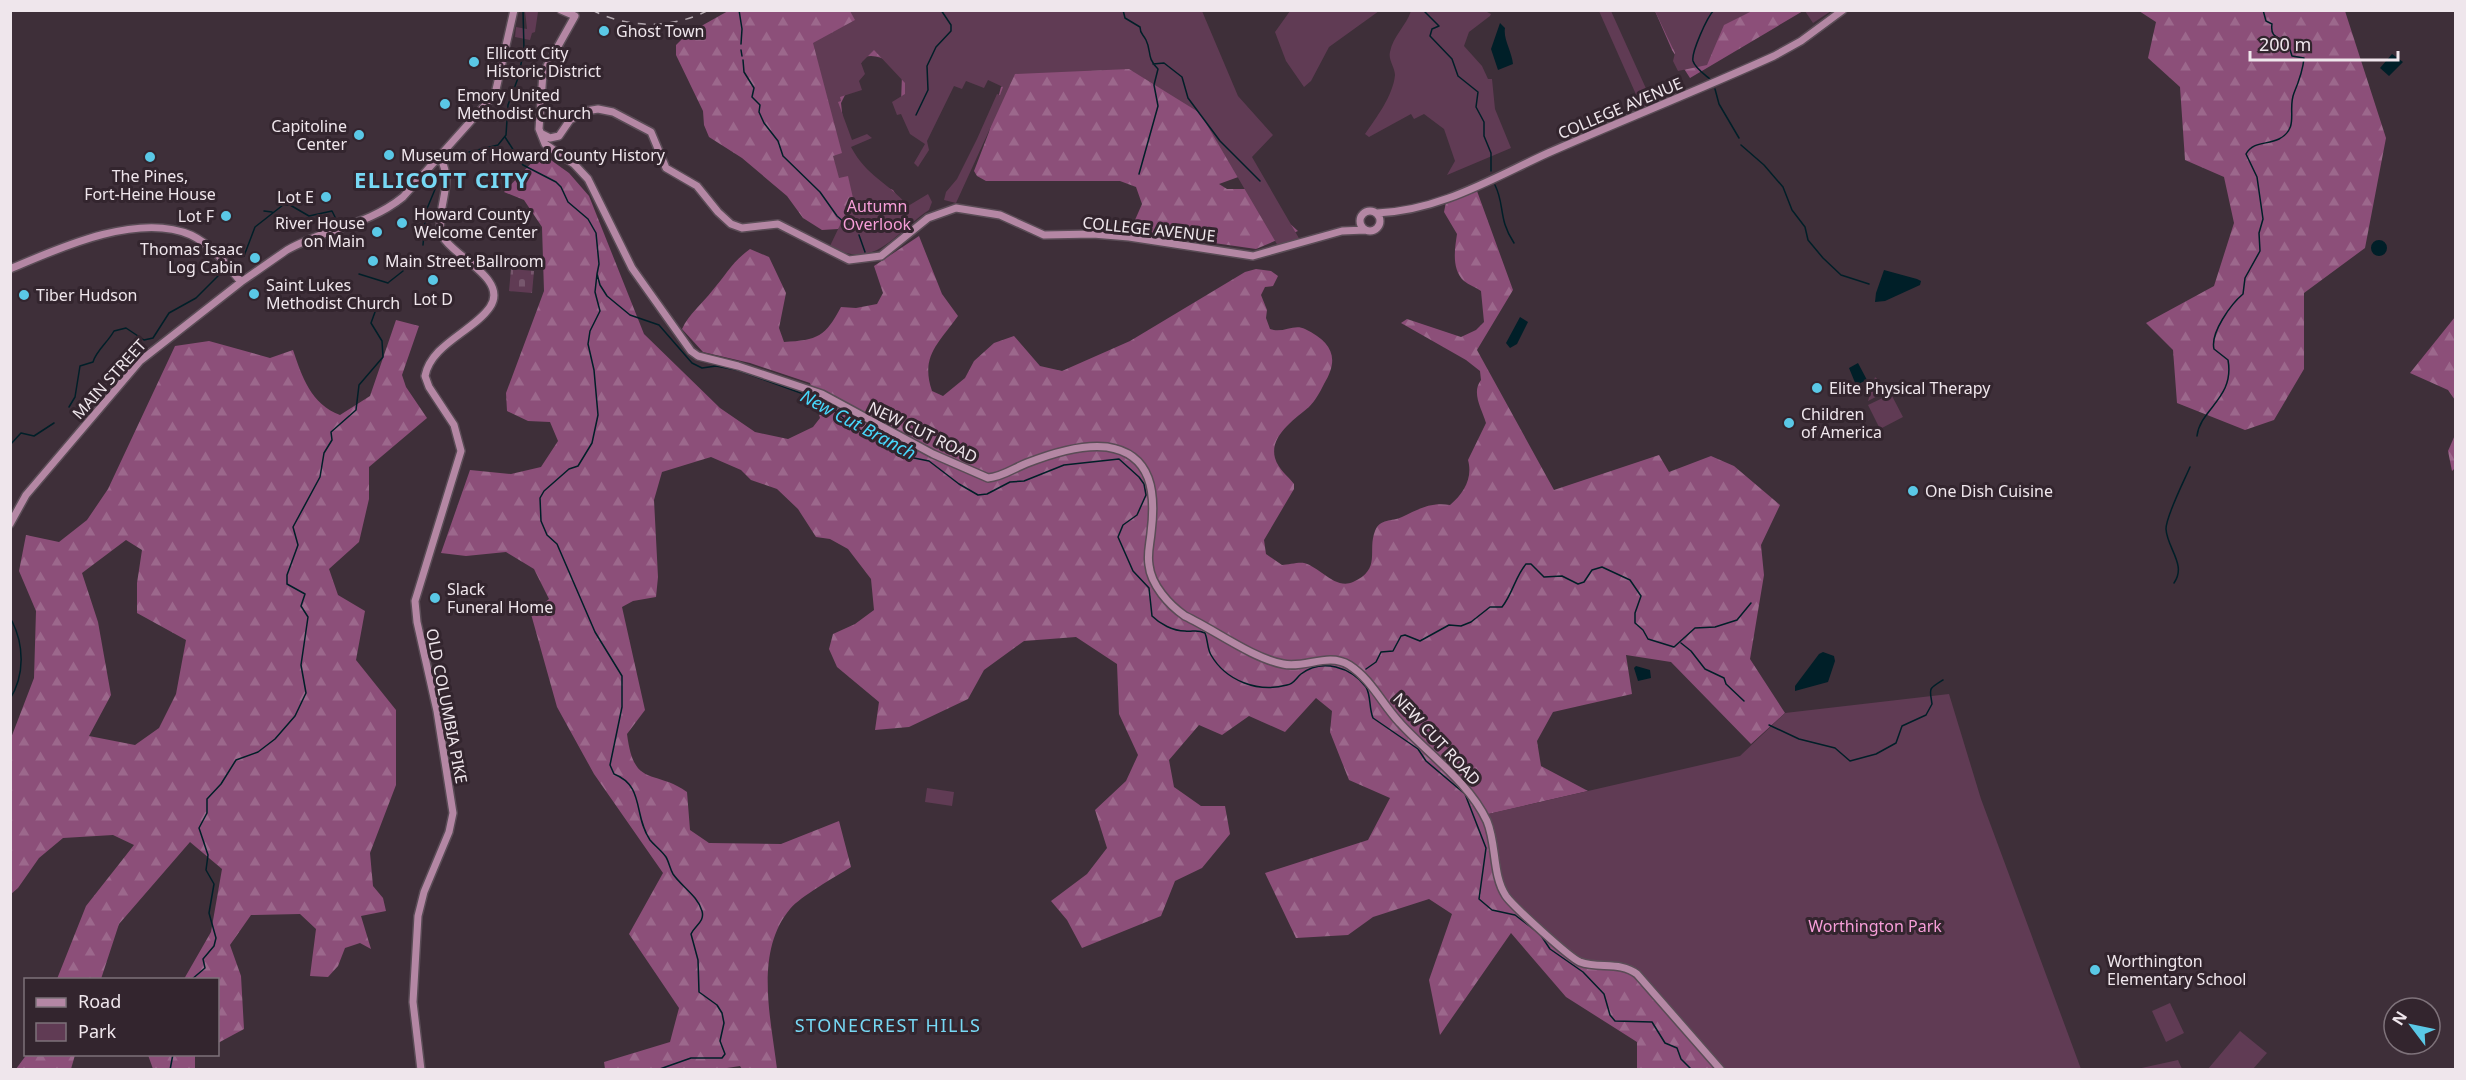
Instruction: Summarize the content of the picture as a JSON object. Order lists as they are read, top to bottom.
{
  "streets": {
    "street": [
      "COLLEGE AVENUE",
      "MAIN STREET",
      "NEW CUT ROAD",
      "OLD COLUMBIA PIKE"
    ]
  },
  "crossings": [
    ["COLLEGE AVENUE", "NEW CUT ROAD"],
    ["MAIN STREET", "OLD COLUMBIA PIKE"]
  ],
  "districts": ["ELLICOTT CITY", "STONECREST HILLS"],
  "water": ["New Cut Branch"],
  "parks": ["Autumn Overlook", "Worthington Park"],
  "places": [
    "Ghost Town",
    "Ellicott City Historic District",
    "Emory United Methodist Church",
    "Capitoline Center",
    "Museum of Howard County History",
    "The Pines, Fort-Heine House",
    "Lot E",
    "Lot F",
    "Howard County Welcome Center",
    "River House on Main",
    "Thomas Isaac Log Cabin",
    "Main Street Ballroom",
    "Lot D",
    "Saint Lukes Methodist Church",
    "Tiber Hudson",
    "Elite Physical Therapy",
    "Children of America",
    "One Dish Cuisine",
    "Slack Funeral Home",
    "Worthington Elementary School"
  ],
  "legend": ["Road", "Park"],
  "scale_bar": "200 m",
  "north": "top left"
}
